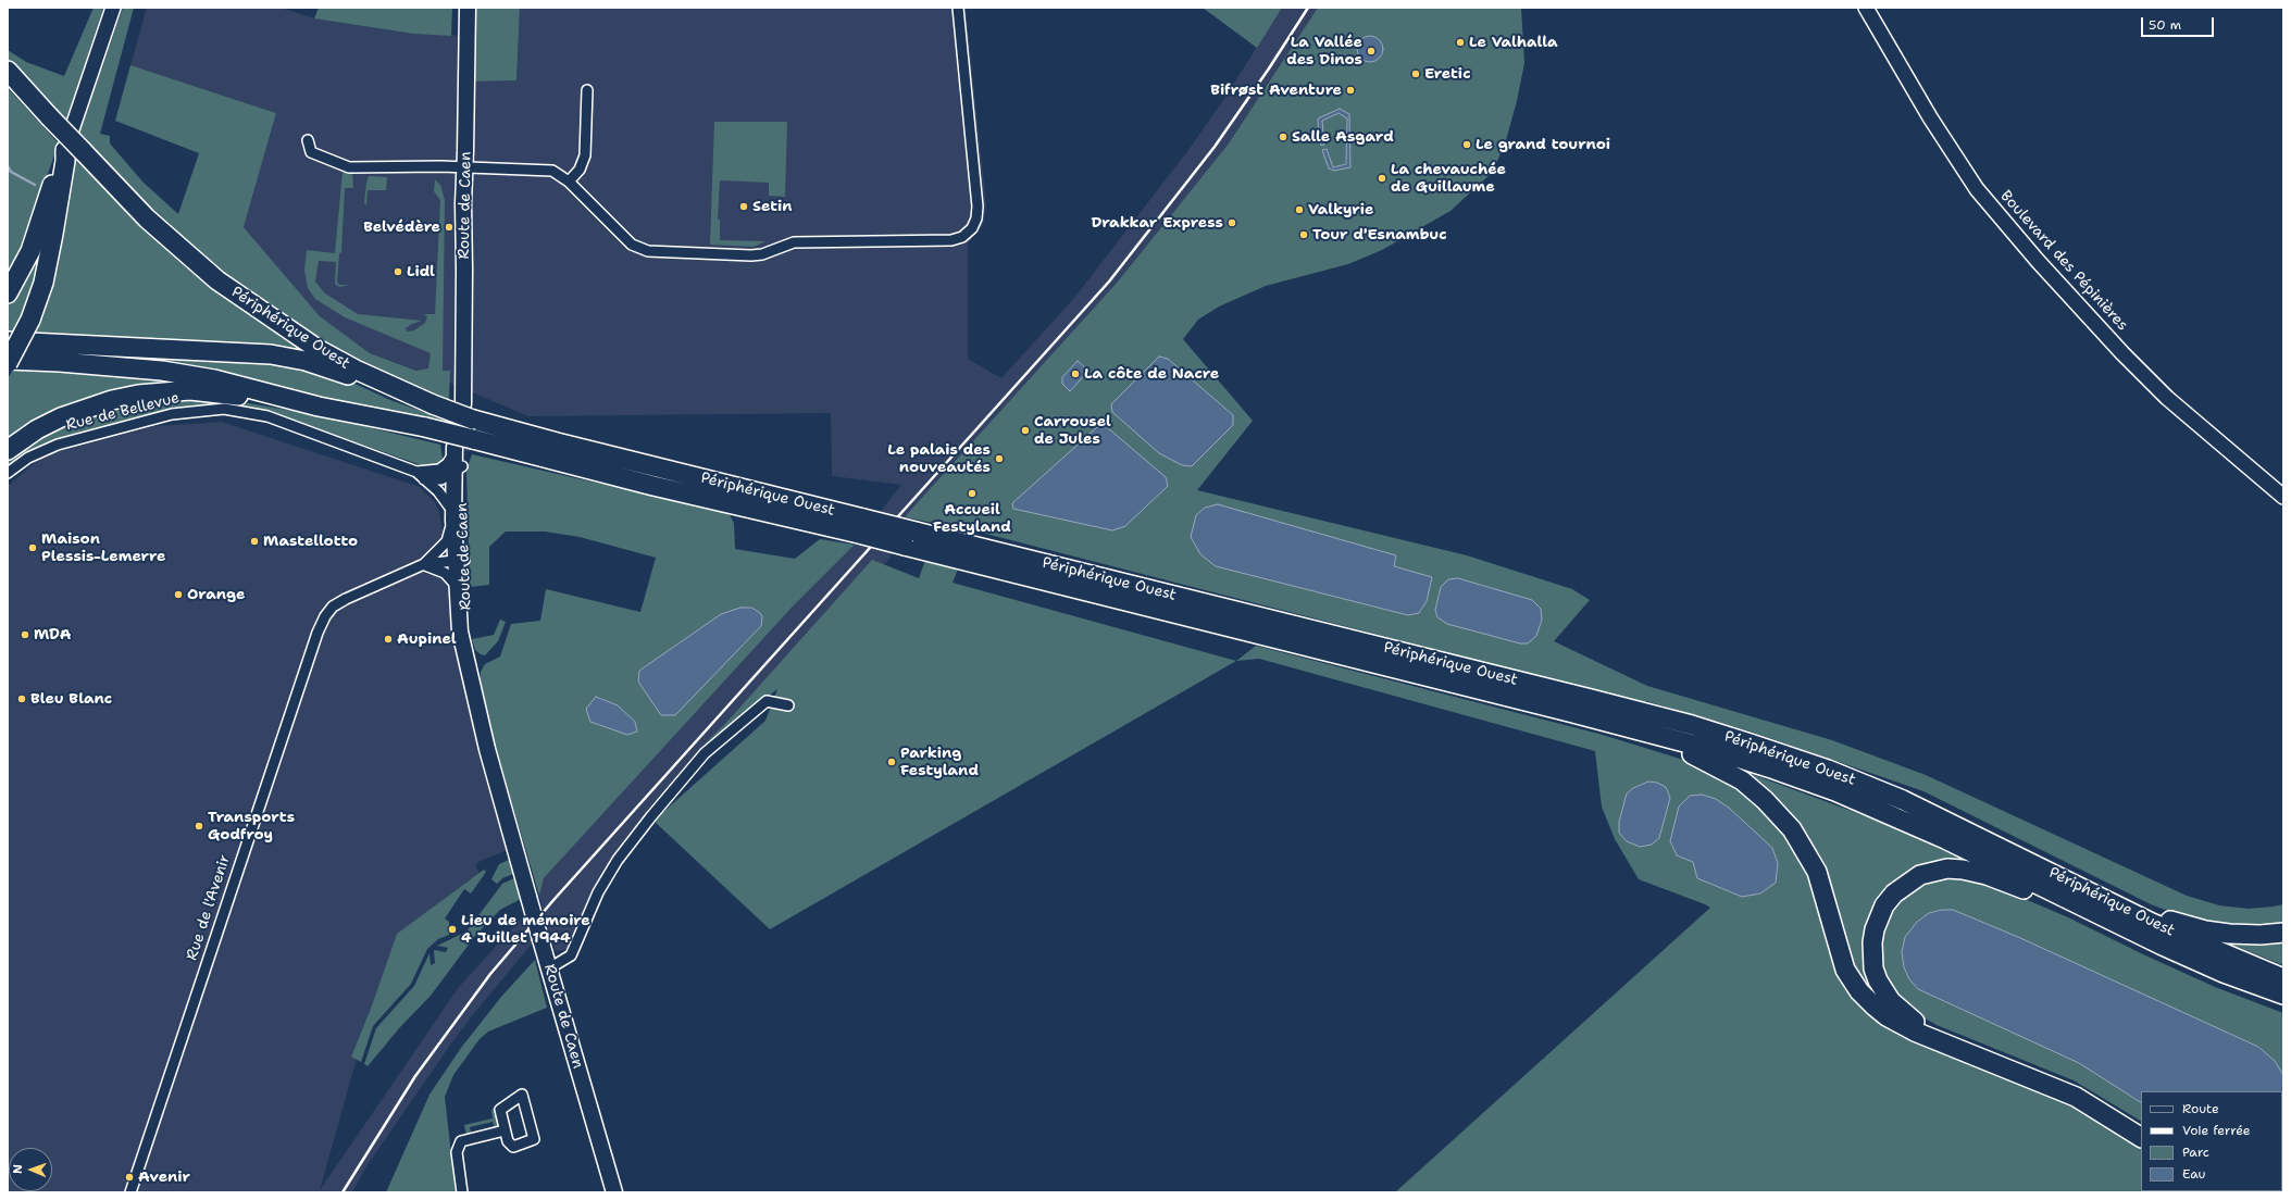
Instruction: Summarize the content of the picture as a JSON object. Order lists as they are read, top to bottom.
{
  "streets": {
    "highway": ["Périphérique Ouest"],
    "main road": ["Route de Caen", "Boulevard des Pépinières"],
    "street": ["Rue de Bellevue", "Rue de l'Avenir"]
  },
  "crossings": [
    ["Route de Caen", "Périphérique Ouest"],
    ["Route de Caen", "Rue de Bellevue"],
    ["Route de Caen", "Rue de l'Avenir"]
  ],
  "places": [
    "Le Valhalla",
    "La Vallée des Dinos",
    "Eretic",
    "Bifrøst Aventure",
    "Salle Asgard",
    "Le grand tournoi",
    "La chevauchée de Guillaume",
    "Setin",
    "Valkyrie",
    "Drakkar Express",
    "Belvédère",
    "Tour d'Esnambuc",
    "Lidl",
    "La côte de Nacre",
    "Carrousel de Jules",
    "Le palais des nouveautés",
    "Accueil Festyland",
    "Mastellotto",
    "Maison Plessis-Lemerre",
    "Orange",
    "MDA",
    "Aupinel",
    "Bleu Blanc",
    "Parking Festyland",
    "Transports Godfroy",
    "Lieu de mémoire 4 Juillet 1944",
    "Avenir"
  ],
  "legend": [
    "Route",
    "Voie ferrée",
    "Parc",
    "Eau"
  ],
  "scale_bar": "50 m",
  "north": "left"
}
